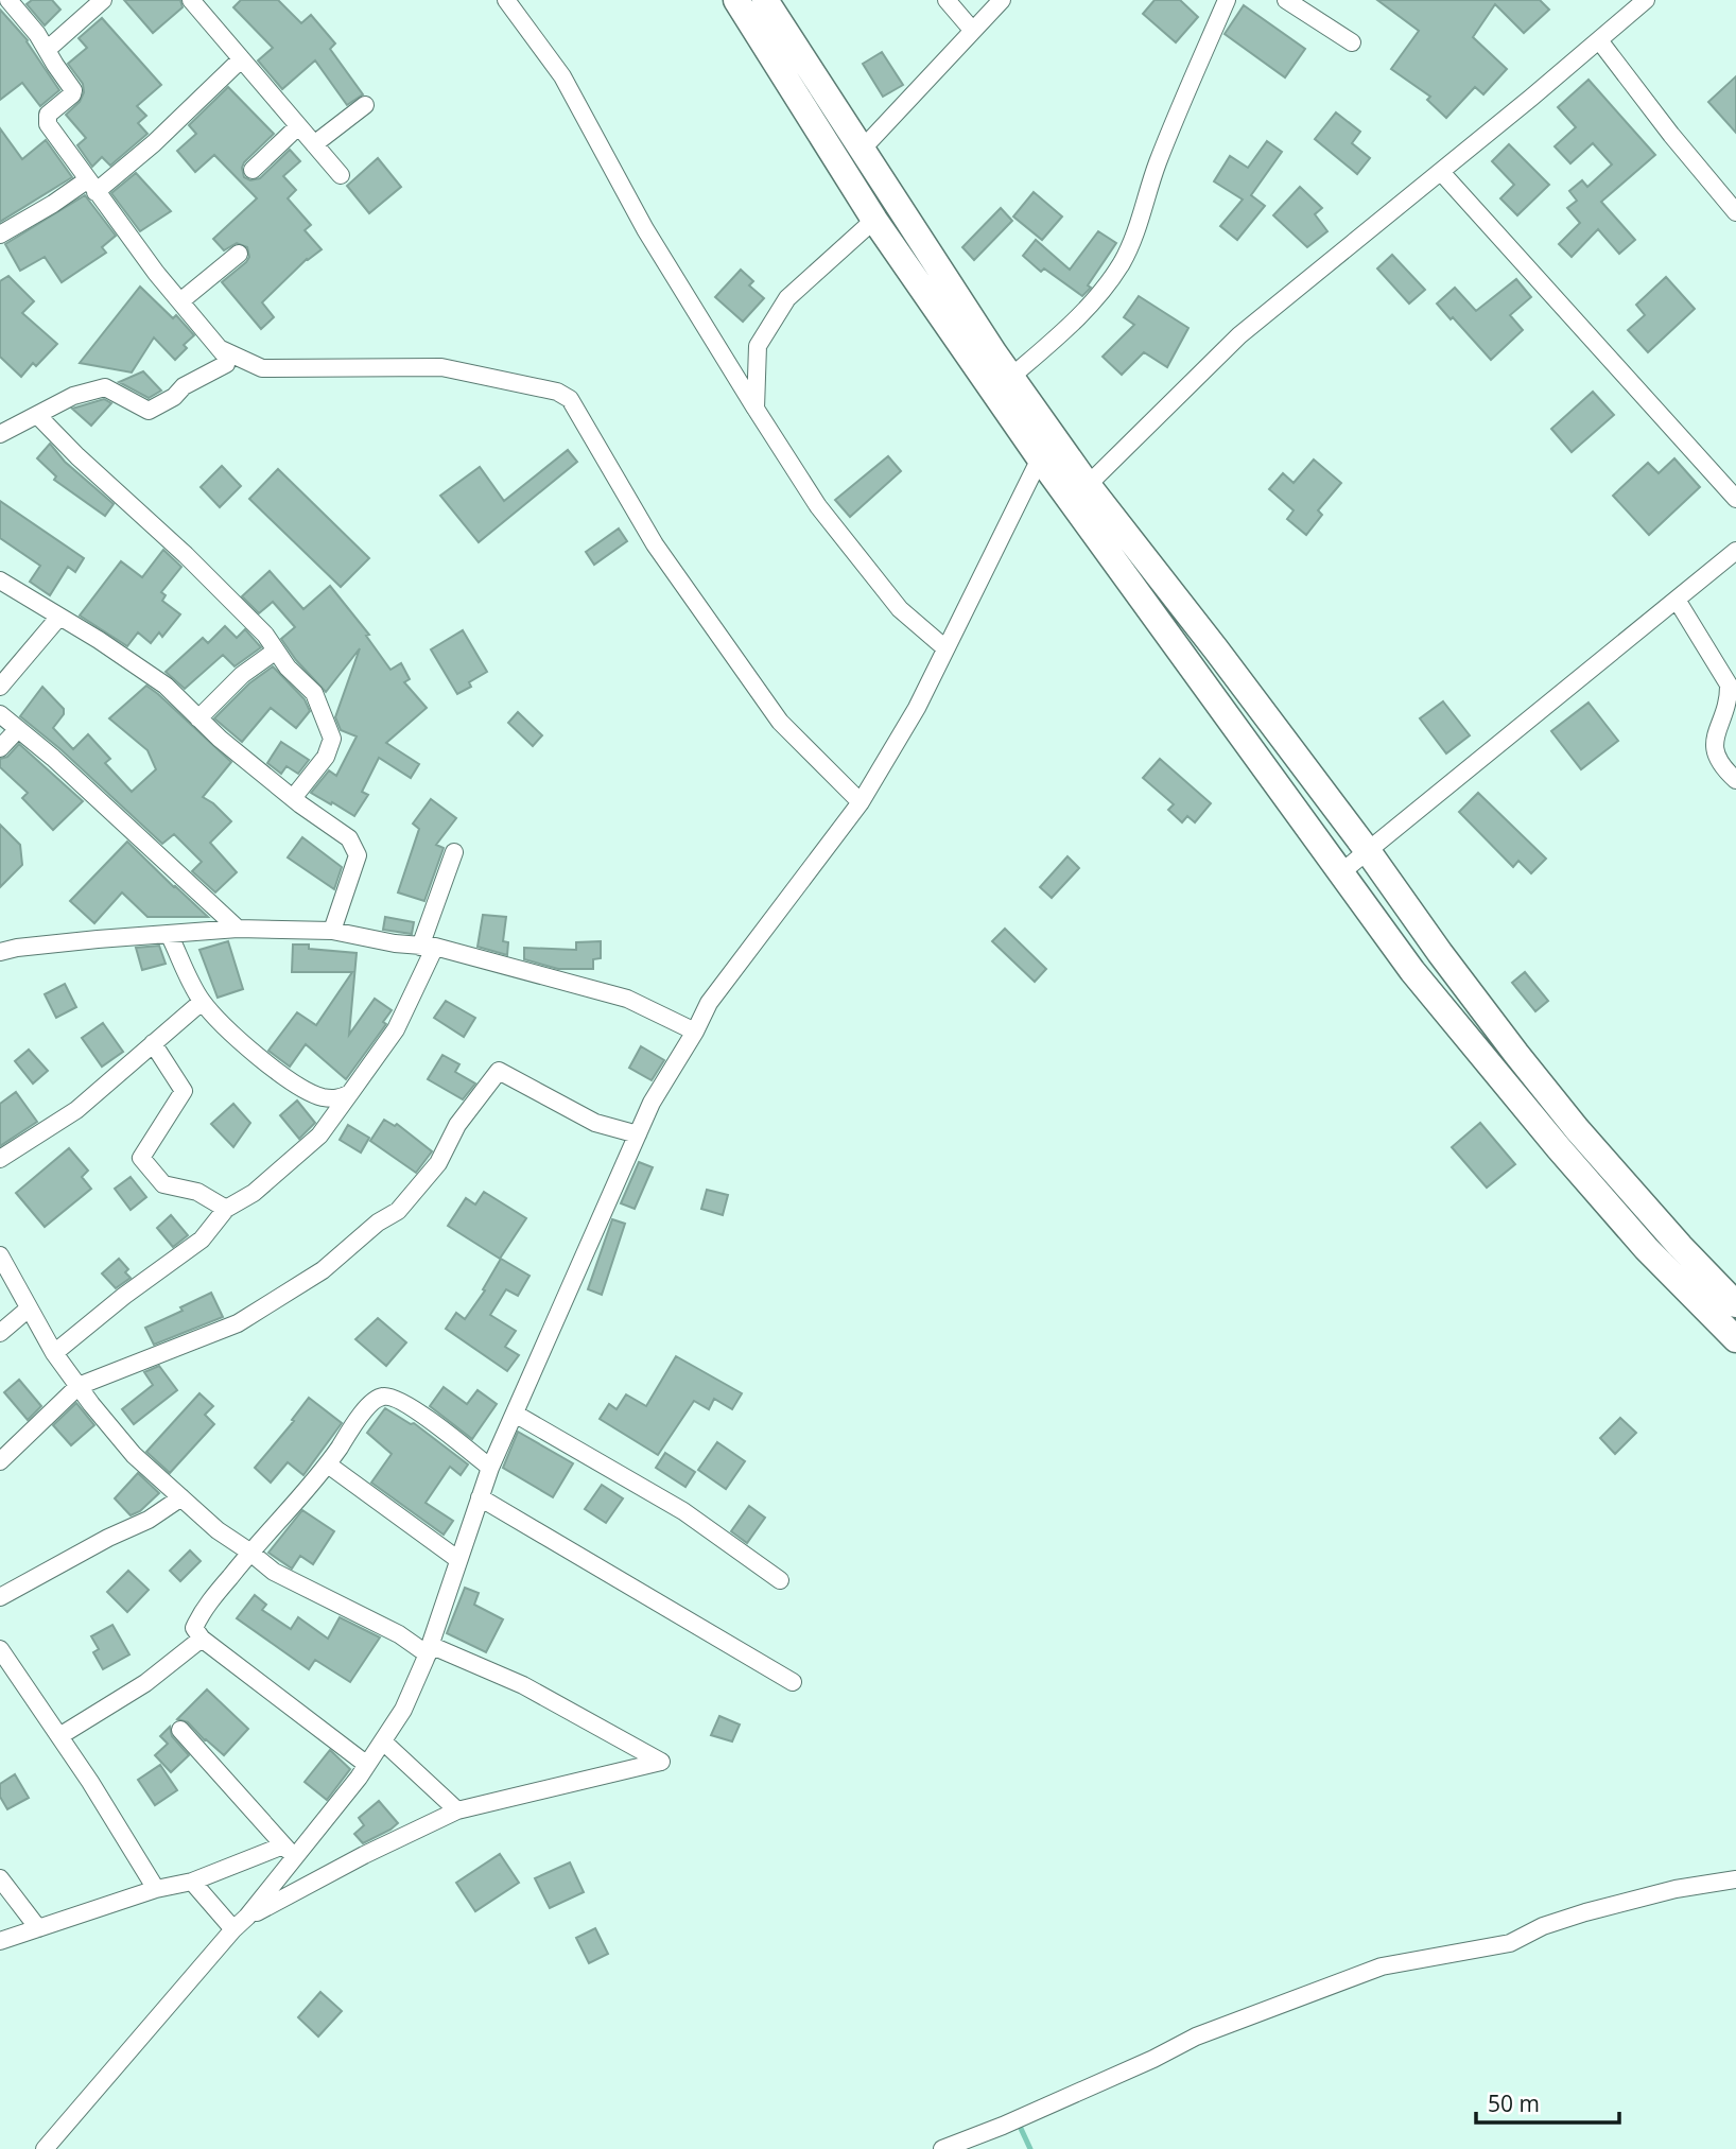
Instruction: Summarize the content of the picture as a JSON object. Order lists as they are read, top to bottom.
{
  "scale_bar": "50 m"
}
